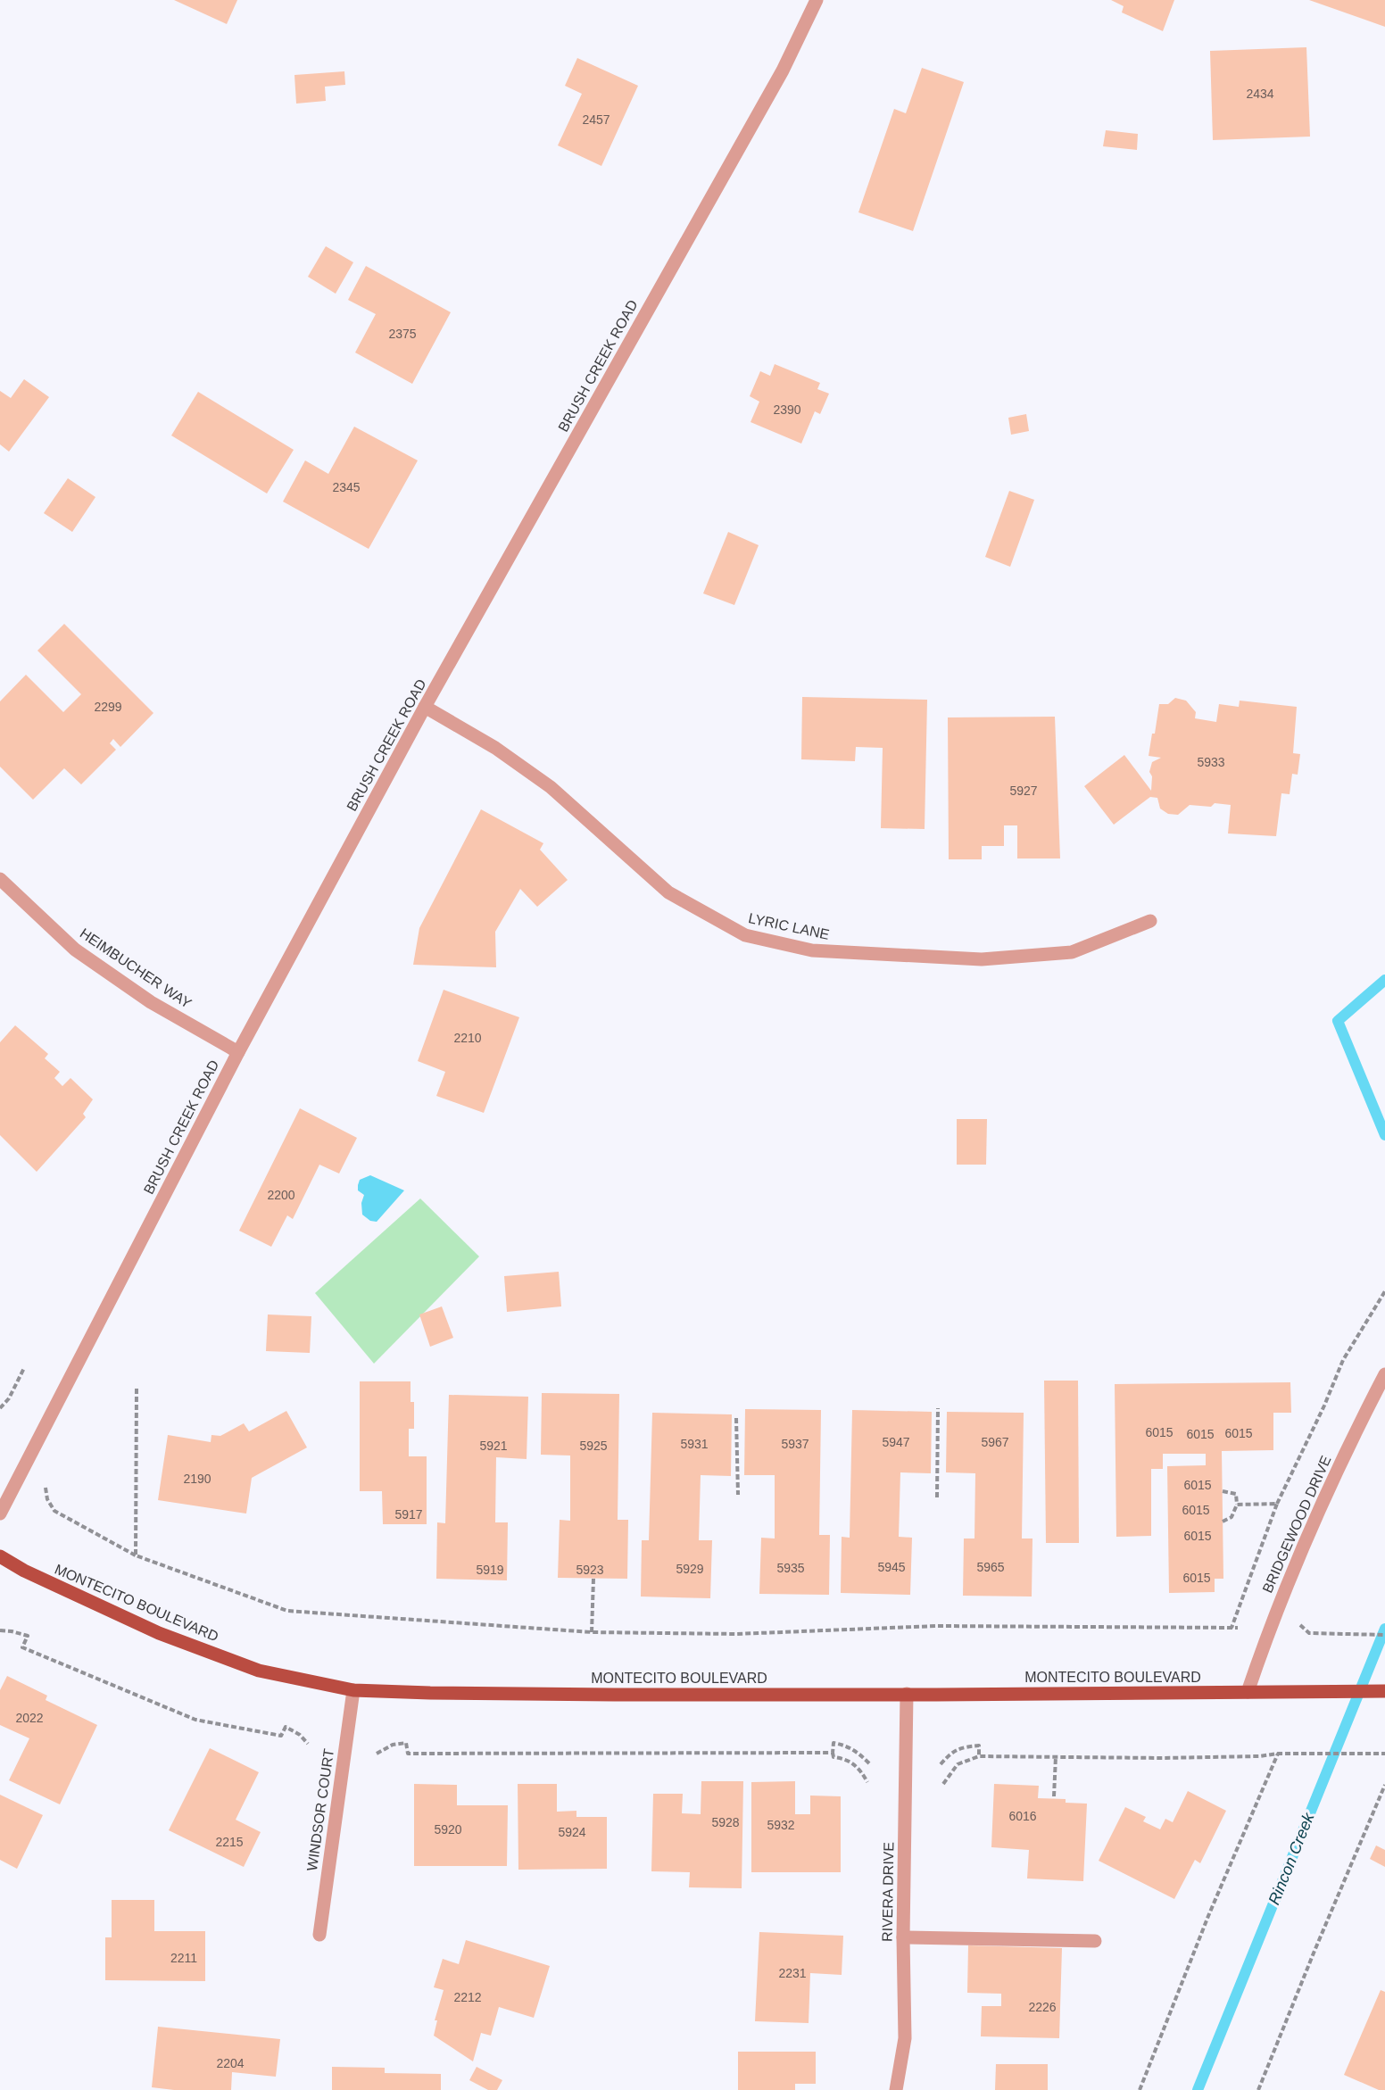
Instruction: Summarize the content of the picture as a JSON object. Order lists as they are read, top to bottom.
{
  "streets": {
    "main road": ["MONTECITO BOULEVARD"],
    "street": [
      "BRUSH CREEK ROAD",
      "LYRIC LANE",
      "HEIMBUCHER WAY",
      "BRIDGEWOOD DRIVE",
      "WINDSOR COURT",
      "RIVERA DRIVE"
    ]
  },
  "crossings": [
    ["BRUSH CREEK ROAD", "LYRIC LANE"],
    ["BRUSH CREEK ROAD", "HEIMBUCHER WAY"],
    ["BRIDGEWOOD DRIVE", "MONTECITO BOULEVARD"],
    ["MONTECITO BOULEVARD", "WINDSOR COURT"],
    ["MONTECITO BOULEVARD", "RIVERA DRIVE"]
  ],
  "water": ["Rincon Creek"],
  "house_numbers": [
    "2434",
    "2457",
    "2375",
    "2390",
    "2345",
    "2299",
    "5933",
    "5927",
    "2210",
    "2200",
    "6015",
    "6015",
    "6015",
    "5947",
    "5967",
    "5931",
    "5937",
    "5921",
    "5925",
    "2190",
    "6015",
    "6015",
    "5917",
    "6015",
    "5945",
    "5965",
    "5935",
    "5929",
    "5919",
    "5923",
    "6015",
    "2022",
    "6016",
    "5928",
    "5932",
    "5920",
    "5924",
    "2215",
    "2211",
    "2231",
    "2212",
    "2226",
    "2204"
  ]
}
